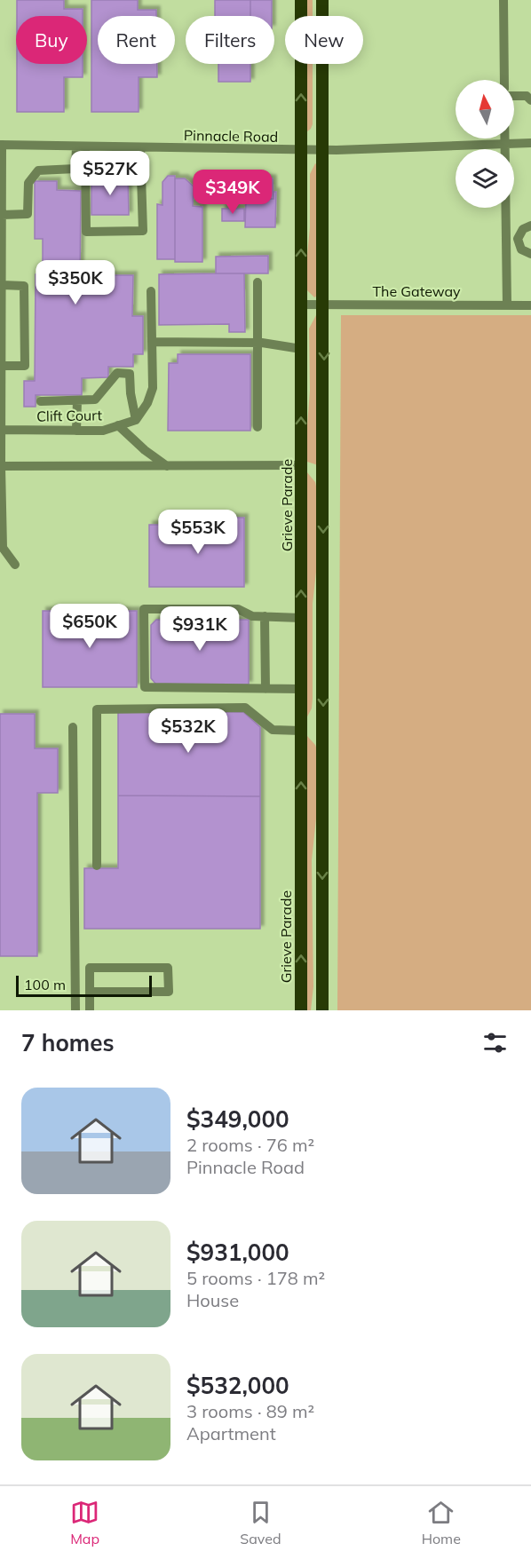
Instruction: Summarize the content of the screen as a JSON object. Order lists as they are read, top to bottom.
{
  "streets": {
    "main road": ["Grieve Parade"],
    "street": ["Pinnacle Road", "The Gateway", "Clift Court"]
  },
  "crossings": [
    ["Pinnacle Road", "Grieve Parade"],
    ["The Gateway", "Grieve Parade"]
  ],
  "scale_bar": "100 m",
  "north": "top",
  "page": {
    "chip": [
      "Buy",
      "Rent",
      "Filters",
      "New"
    ],
    "price": [
      "$527K",
      "$349K",
      "$350K",
      "$553K",
      "$650K",
      "$931K",
      "$532K"
    ],
    "scale": "100 m",
    "heading": "7 homes",
    "list": [
      {
        "name": "$349,000",
        "note": "2 rooms · 76 m² · Pinnacle Road"
      },
      {
        "name": "$931,000",
        "note": "5 rooms · 178 m² · House"
      },
      {
        "name": "$532,000",
        "note": "3 rooms · 89 m² · Apartment"
      }
    ],
    "tabs": ["Map", "Saved", "Home"]
  }
}
